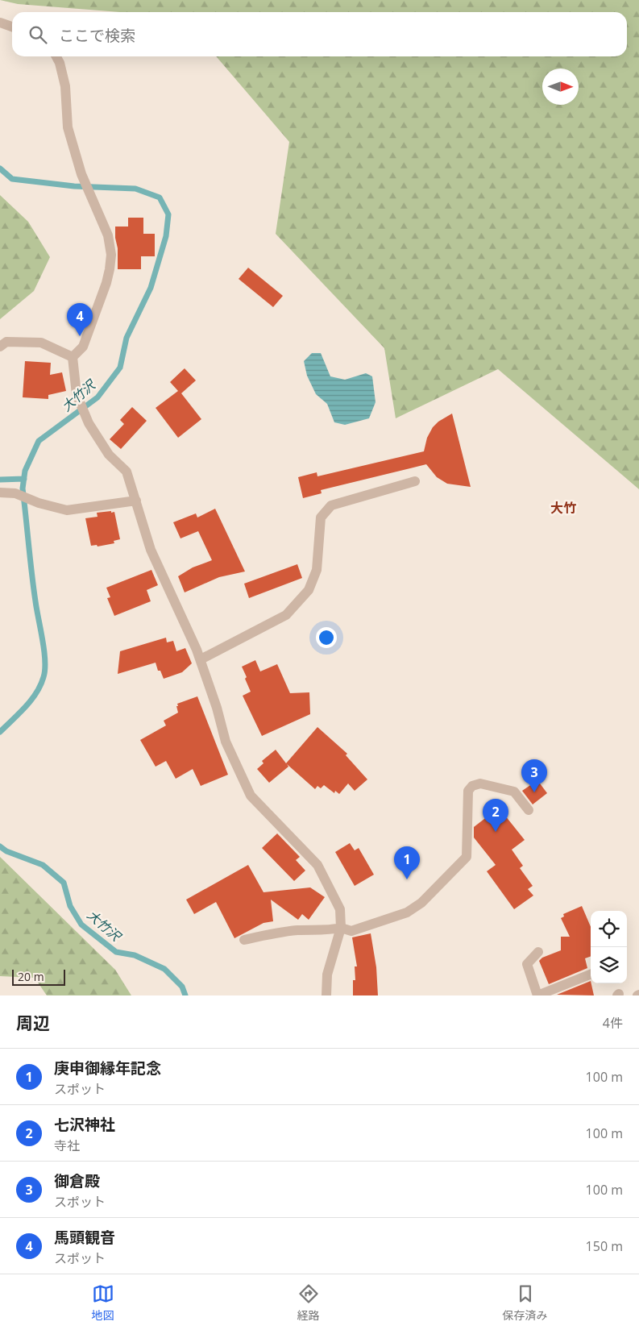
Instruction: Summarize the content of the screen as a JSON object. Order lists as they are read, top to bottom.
{
  "districts": ["大竹"],
  "water": ["大竹沢"],
  "scale_bar": "20 m",
  "north": "right",
  "page": {
    "search": "ここで検索",
    "pins": [
      "4",
      "3",
      "2",
      "1"
    ],
    "scale": "20 m",
    "heading": ["周辺", "4件"],
    "list": [
      {
        "mark": "1",
        "name": "庚申御縁年記念",
        "note": "スポット",
        "value": "100 m"
      },
      {
        "mark": "2",
        "name": "七沢神社",
        "note": "寺社",
        "value": "100 m"
      },
      {
        "mark": "3",
        "name": "御倉殿",
        "note": "スポット",
        "value": "100 m"
      },
      {
        "mark": "4",
        "name": "馬頭観音",
        "note": "スポット",
        "value": "150 m"
      }
    ],
    "nav": ["地図", "経路", "保存済み"]
  }
}
